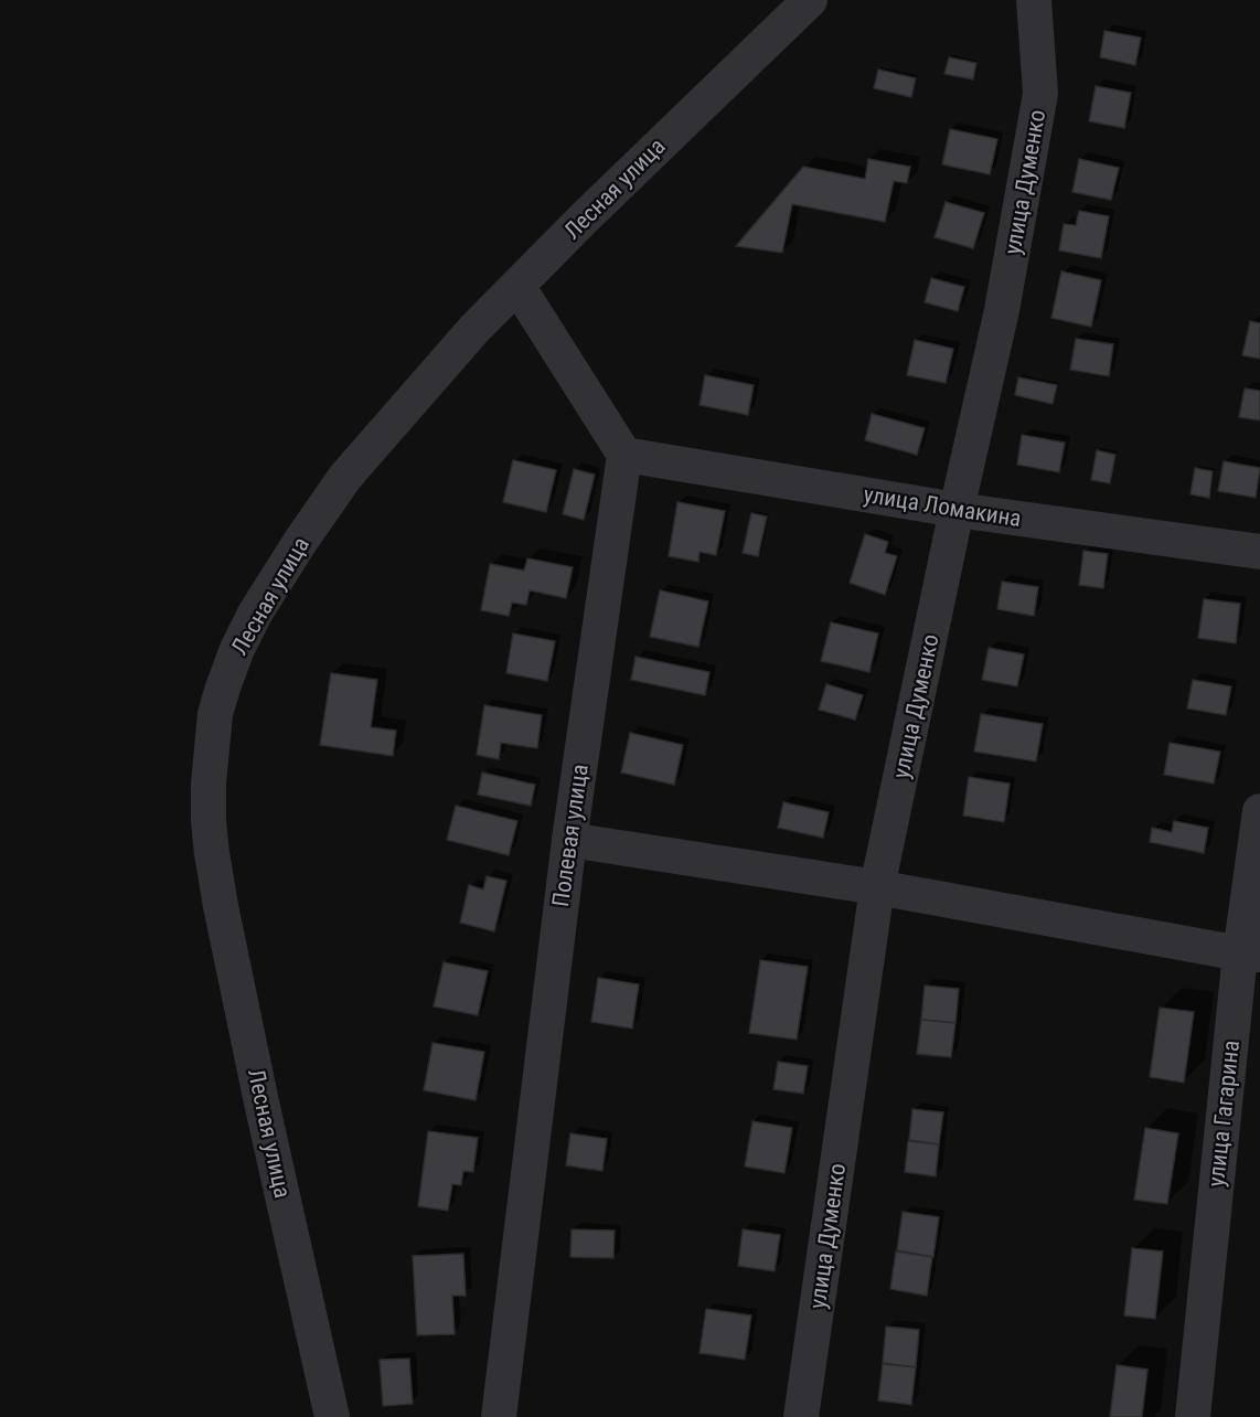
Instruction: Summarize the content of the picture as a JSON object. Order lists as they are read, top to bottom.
{
  "streets": {
    "street": [
      "улица Думенко",
      "Лесная улица",
      "улица Ломакина",
      "Полевая улица",
      "улица Гагарина"
    ]
  },
  "crossings": [
    ["улица Думенко", "улица Ломакина"],
    ["улица Ломакина", "Полевая улица"]
  ]
}
